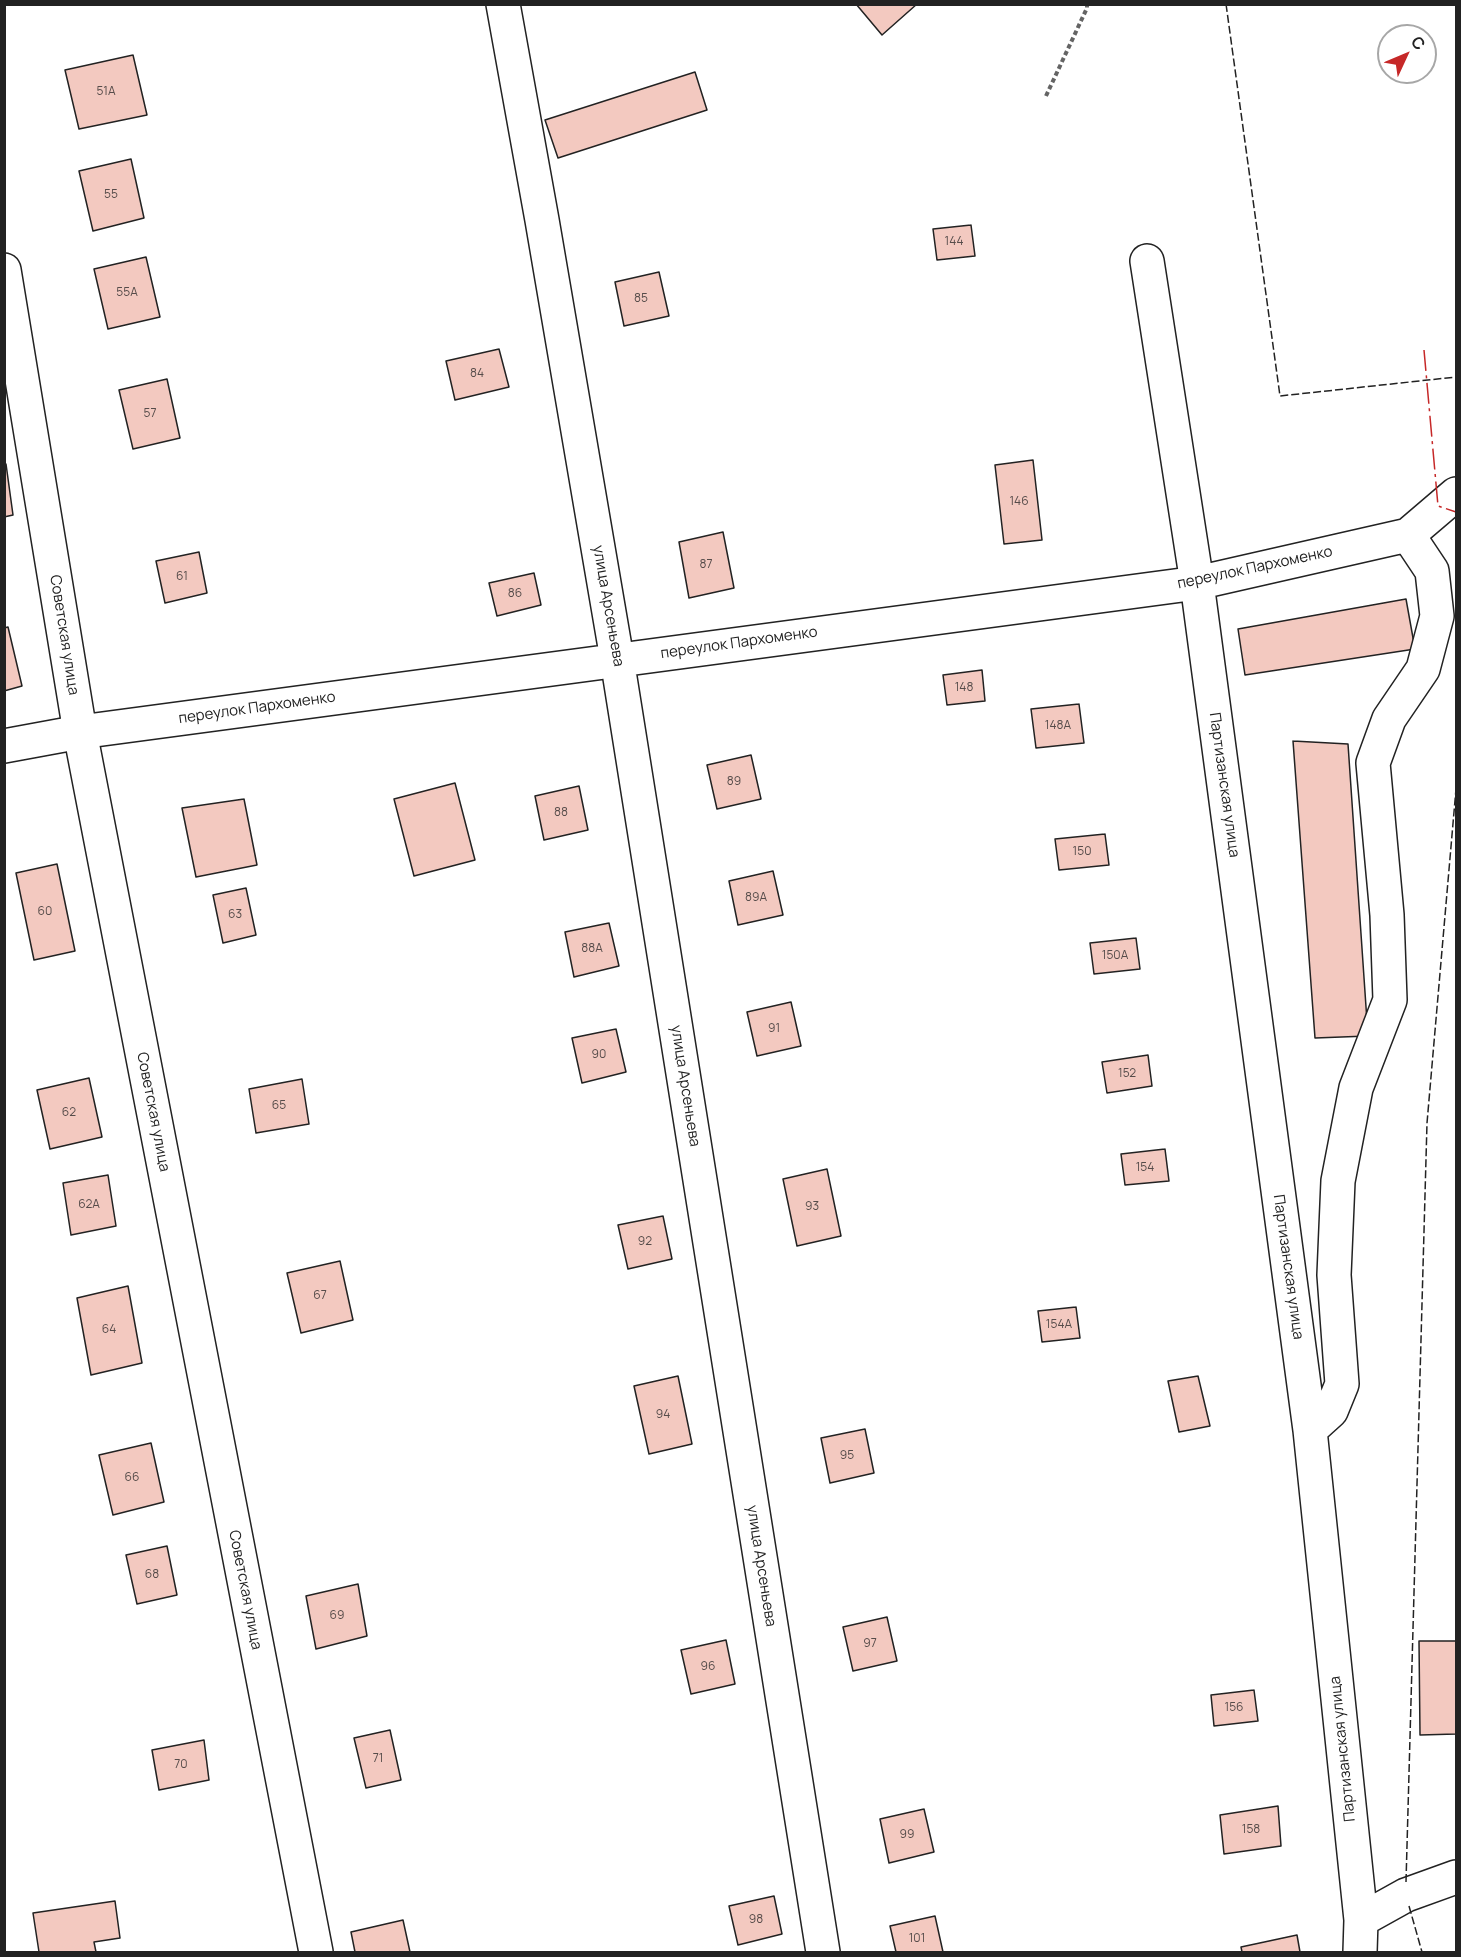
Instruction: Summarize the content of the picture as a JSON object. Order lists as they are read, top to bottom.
{
  "streets": {
    "street": [
      "переулок Пархоменко",
      "улица Арсеньева",
      "Советская улица",
      "Партизанская улица"
    ]
  },
  "crossings": [
    ["переулок Пархоменко", "улица Арсеньева"],
    ["переулок Пархоменко", "Советская улица"],
    ["переулок Пархоменко", "Партизанская улица"]
  ],
  "house_numbers": [
    "51А",
    "55",
    "144",
    "55А",
    "85",
    "84",
    "57",
    "146",
    "87",
    "61",
    "86",
    "148",
    "148А",
    "89",
    "88",
    "150",
    "89А",
    "60",
    "63",
    "88А",
    "150А",
    "91",
    "90",
    "152",
    "65",
    "62",
    "154",
    "62А",
    "93",
    "92",
    "67",
    "154А",
    "64",
    "94",
    "95",
    "66",
    "68",
    "69",
    "97",
    "96",
    "156",
    "71",
    "70",
    "158",
    "99",
    "98",
    "101"
  ],
  "north": "top right"
}
